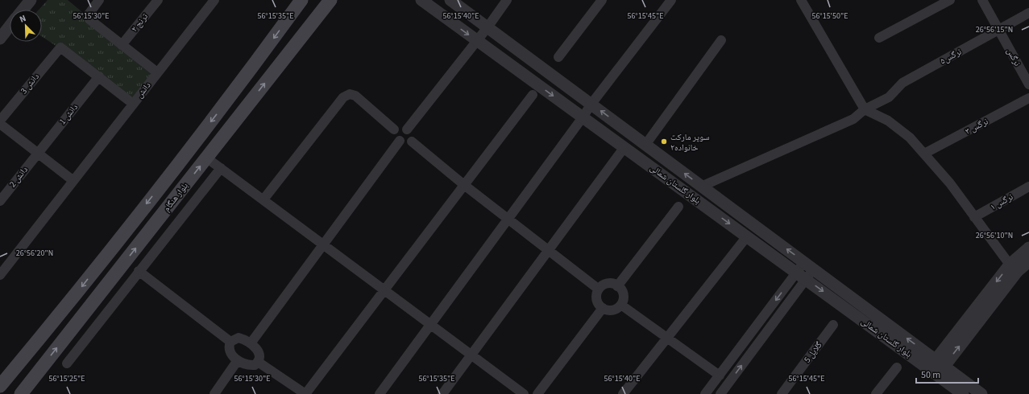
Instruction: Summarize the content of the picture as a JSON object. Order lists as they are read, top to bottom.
{
  "streets": {
    "main road": ["بلوار هنگام"],
    "street": [
      "ترنج ۲",
      "نرگس۵",
      "نرگس",
      "دانش 3",
      "دانش",
      "دانش 1",
      "نرگس ۳",
      "دانش 2",
      "بلوار گلستان شمالی",
      "نرگس ۱",
      "گلایل 5"
    ]
  },
  "crossings": [
    ["نرگس۵", "نرگس"],
    ["نرگس۵", "بلوار گلستان شمالی"],
    ["دانش 3", "دانش 1"],
    ["دانش 1", "دانش 2"]
  ],
  "places": ["سوپر ماركت خانواده٢"],
  "scale_bar": "50 m",
  "north": "top left",
  "coordinates": [
    "56°15'30\"E",
    "56°15'35\"E",
    "56°15'40\"E",
    "56°15'45\"E",
    "56°15'50\"E",
    "26°56'15\"N",
    "26°56'10\"N",
    "26°56'20\"N",
    "56°15'25\"E"
  ]
}
